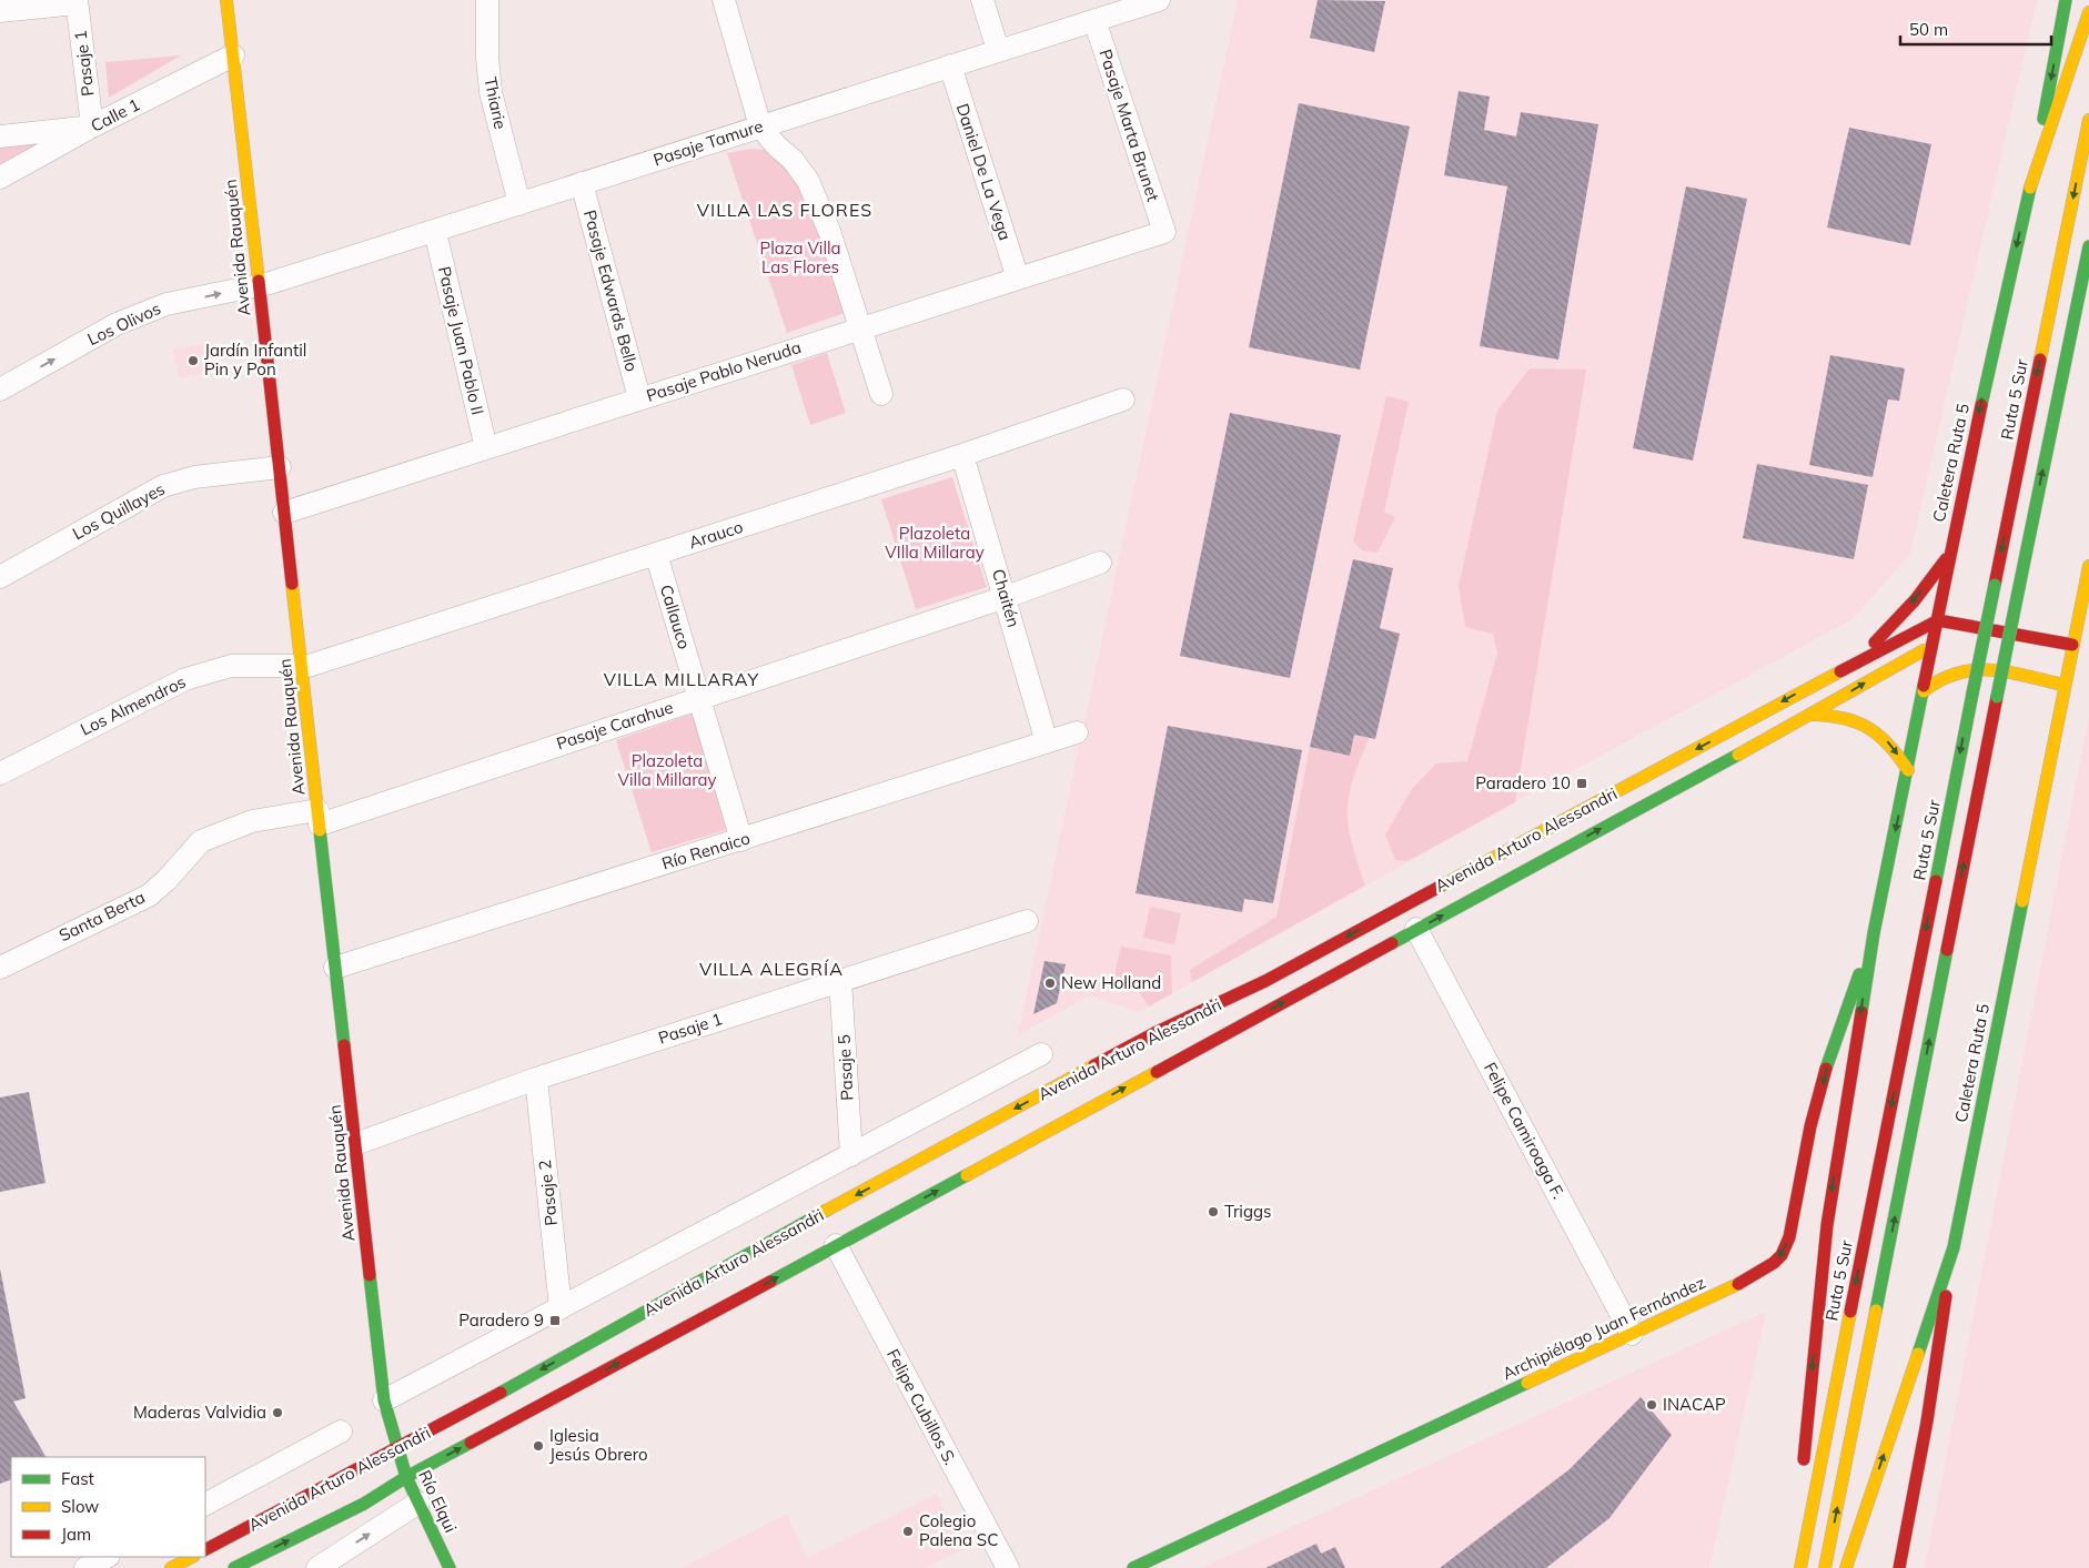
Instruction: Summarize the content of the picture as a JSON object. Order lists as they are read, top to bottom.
{
  "streets": {
    "main road": [
      "Avenida Rauquén",
      "Ruta 5 Sur",
      "Caletera Ruta 5",
      "Avenida Arturo Alessandri",
      "Archipiélago Juan Fernández",
      "Río Elqui"
    ],
    "street": [
      "Pasaje 1",
      "Thiarie",
      "Calle 1",
      "Pasaje Marta Brunet",
      "Pasaje Tamure",
      "Daniel De La Vega",
      "Pasaje Edwards Bello",
      "Los Olivos",
      "Pasaje Juan Pablo II",
      "Pasaje Pablo Neruda",
      "Los Quillayes",
      "Arauco",
      "Chaitén",
      "Callauco",
      "Los Almendros",
      "Pasaje Carahue",
      "Río Renaico",
      "Santa Berta",
      "Pasaje 5",
      "Felipe Camiroaga F.",
      "Pasaje 2",
      "Felipe Cubillos S."
    ]
  },
  "crossings": [
    ["Pasaje 1", "Calle 1"],
    ["Pasaje 1", "Avenida Rauquén"],
    ["Pasaje 1", "Pasaje 5"],
    ["Pasaje 1", "Pasaje 2"],
    ["Thiarie", "Pasaje Tamure"],
    ["Calle 1", "Avenida Rauquén"],
    ["Pasaje Marta Brunet", "Pasaje Tamure"],
    ["Pasaje Marta Brunet", "Pasaje Pablo Neruda"],
    ["Pasaje Tamure", "Daniel De La Vega"],
    ["Pasaje Tamure", "Avenida Rauquén"],
    ["Pasaje Tamure", "Pasaje Edwards Bello"],
    ["Pasaje Tamure", "Los Olivos"],
    ["Pasaje Tamure", "Pasaje Juan Pablo II"],
    ["Daniel De La Vega", "Pasaje Pablo Neruda"],
    ["Avenida Rauquén", "Los Olivos"],
    ["Avenida Rauquén", "Pasaje Pablo Neruda"],
    ["Avenida Rauquén", "Los Quillayes"],
    ["Avenida Rauquén", "Arauco"],
    ["Avenida Rauquén", "Los Almendros"],
    ["Avenida Rauquén", "Pasaje Carahue"],
    ["Avenida Rauquén", "Avenida Arturo Alessandri"],
    ["Avenida Rauquén", "Río Renaico"],
    ["Avenida Rauquén", "Santa Berta"],
    ["Avenida Rauquén", "Río Elqui"],
    ["Pasaje Edwards Bello", "Pasaje Pablo Neruda"],
    ["Pasaje Juan Pablo II", "Pasaje Pablo Neruda"],
    ["Caletera Ruta 5", "Avenida Arturo Alessandri"],
    ["Caletera Ruta 5", "Archipiélago Juan Fernández"],
    ["Arauco", "Chaitén"],
    ["Arauco", "Callauco"],
    ["Arauco", "Los Almendros"],
    ["Chaitén", "Pasaje Carahue"],
    ["Chaitén", "Río Renaico"],
    ["Callauco", "Pasaje Carahue"],
    ["Callauco", "Río Renaico"],
    ["Pasaje Carahue", "Santa Berta"],
    ["Avenida Arturo Alessandri", "Felipe Camiroaga F."],
    ["Avenida Arturo Alessandri", "Felipe Cubillos S."],
    ["Avenida Arturo Alessandri", "Río Elqui"],
    ["Felipe Camiroaga F.", "Archipiélago Juan Fernández"]
  ],
  "one_way": ["Los Olivos"],
  "districts": ["VILLA LAS FLORES", "VILLA MILLARAY", "VILLA ALEGRÍA"],
  "parks": ["Plaza Villa Las Flores", "Plazoleta VIlla Millaray", "Plazoleta Villa Millaray"],
  "places": {
    "other": [
      "Jardín Infantil Pin y Pon",
      "New Holland",
      "Triggs",
      "INACAP",
      "Maderas Valvidia",
      "Iglesia Jesús Obrero",
      "Colegio Palena SC"
    ],
    "transit": ["Paradero 10", "Paradero 9"]
  },
  "legend": ["Fast", "Slow", "Jam"],
  "scale_bar": "50 m"
}
